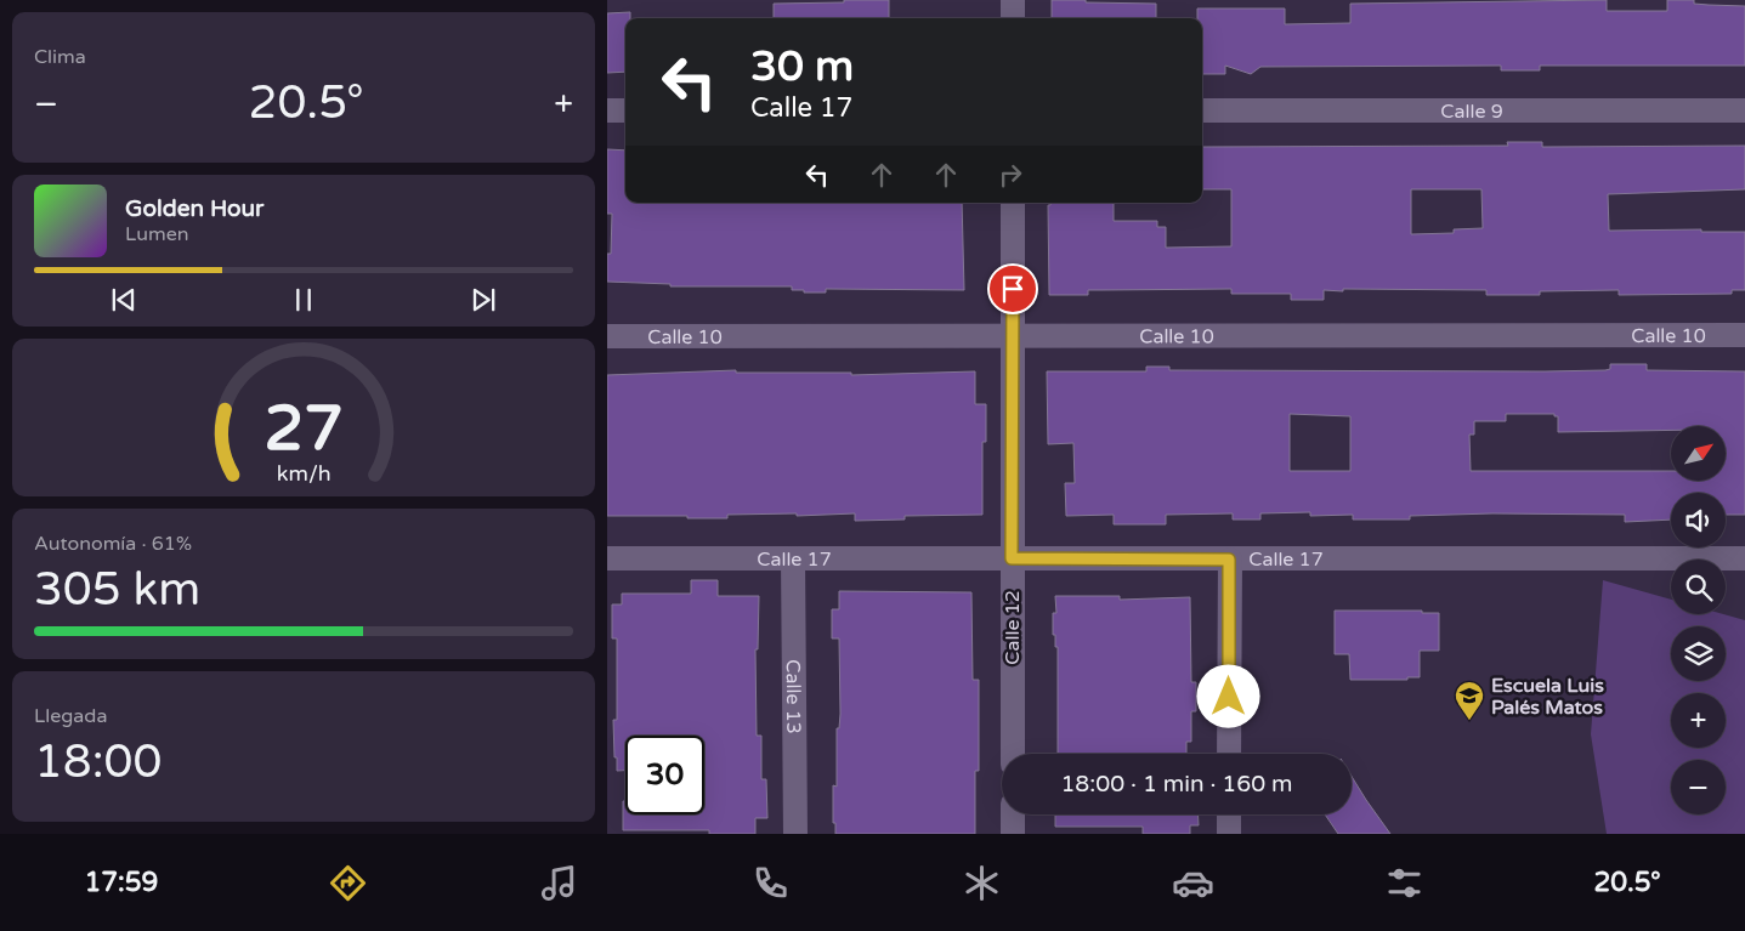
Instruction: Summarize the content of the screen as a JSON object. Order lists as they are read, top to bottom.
{
  "streets": {
    "street": [
      "Calle 9",
      "Calle 10",
      "Calle 17",
      "Calle 12",
      "Calle 13"
    ]
  },
  "crossings": [
    ["Calle 10", "Calle 12"],
    ["Calle 17", "Calle 12"],
    ["Calle 17", "Calle 13"]
  ],
  "places": {
    "school or university": ["Escuela Luis Palés Matos"]
  },
  "north": "top right",
  "page": {
    "tile": [
      "Clima",
      ["Autonomía · 61%", "305 km"],
      ["Llegada", "18:00"]
    ],
    "turn": ["30 m", "Calle 17"],
    "heat": ["−", "20.5°", "+"],
    "song": ["Golden Hour", "Lumen"],
    "map_buttons": ["+", "−"],
    "limit": "30",
    "trip": "18:00 · 1 min · 160 m",
    "tabs": ["17:59", "20.5°"],
    "gauge": ["27", "km/h"]
  }
}
